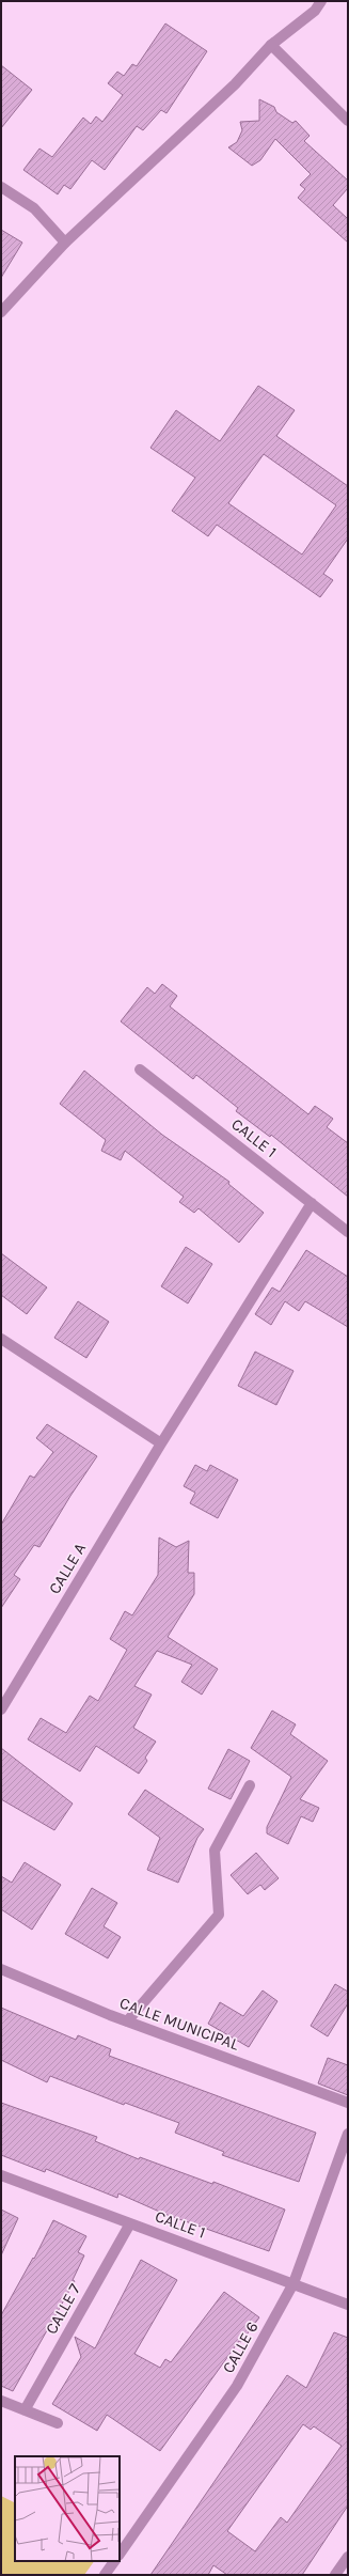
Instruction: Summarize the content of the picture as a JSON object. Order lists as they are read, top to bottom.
{
  "streets": {
    "street": [
      "CALLE 1",
      "CALLE A",
      "CALLE MUNICIPAL",
      "CALLE 7",
      "CALLE 6"
    ]
  },
  "crossings": [
    ["CALLE 1", "CALLE A"],
    ["CALLE 1", "CALLE 7"],
    ["CALLE 1", "CALLE 6"]
  ]
}
